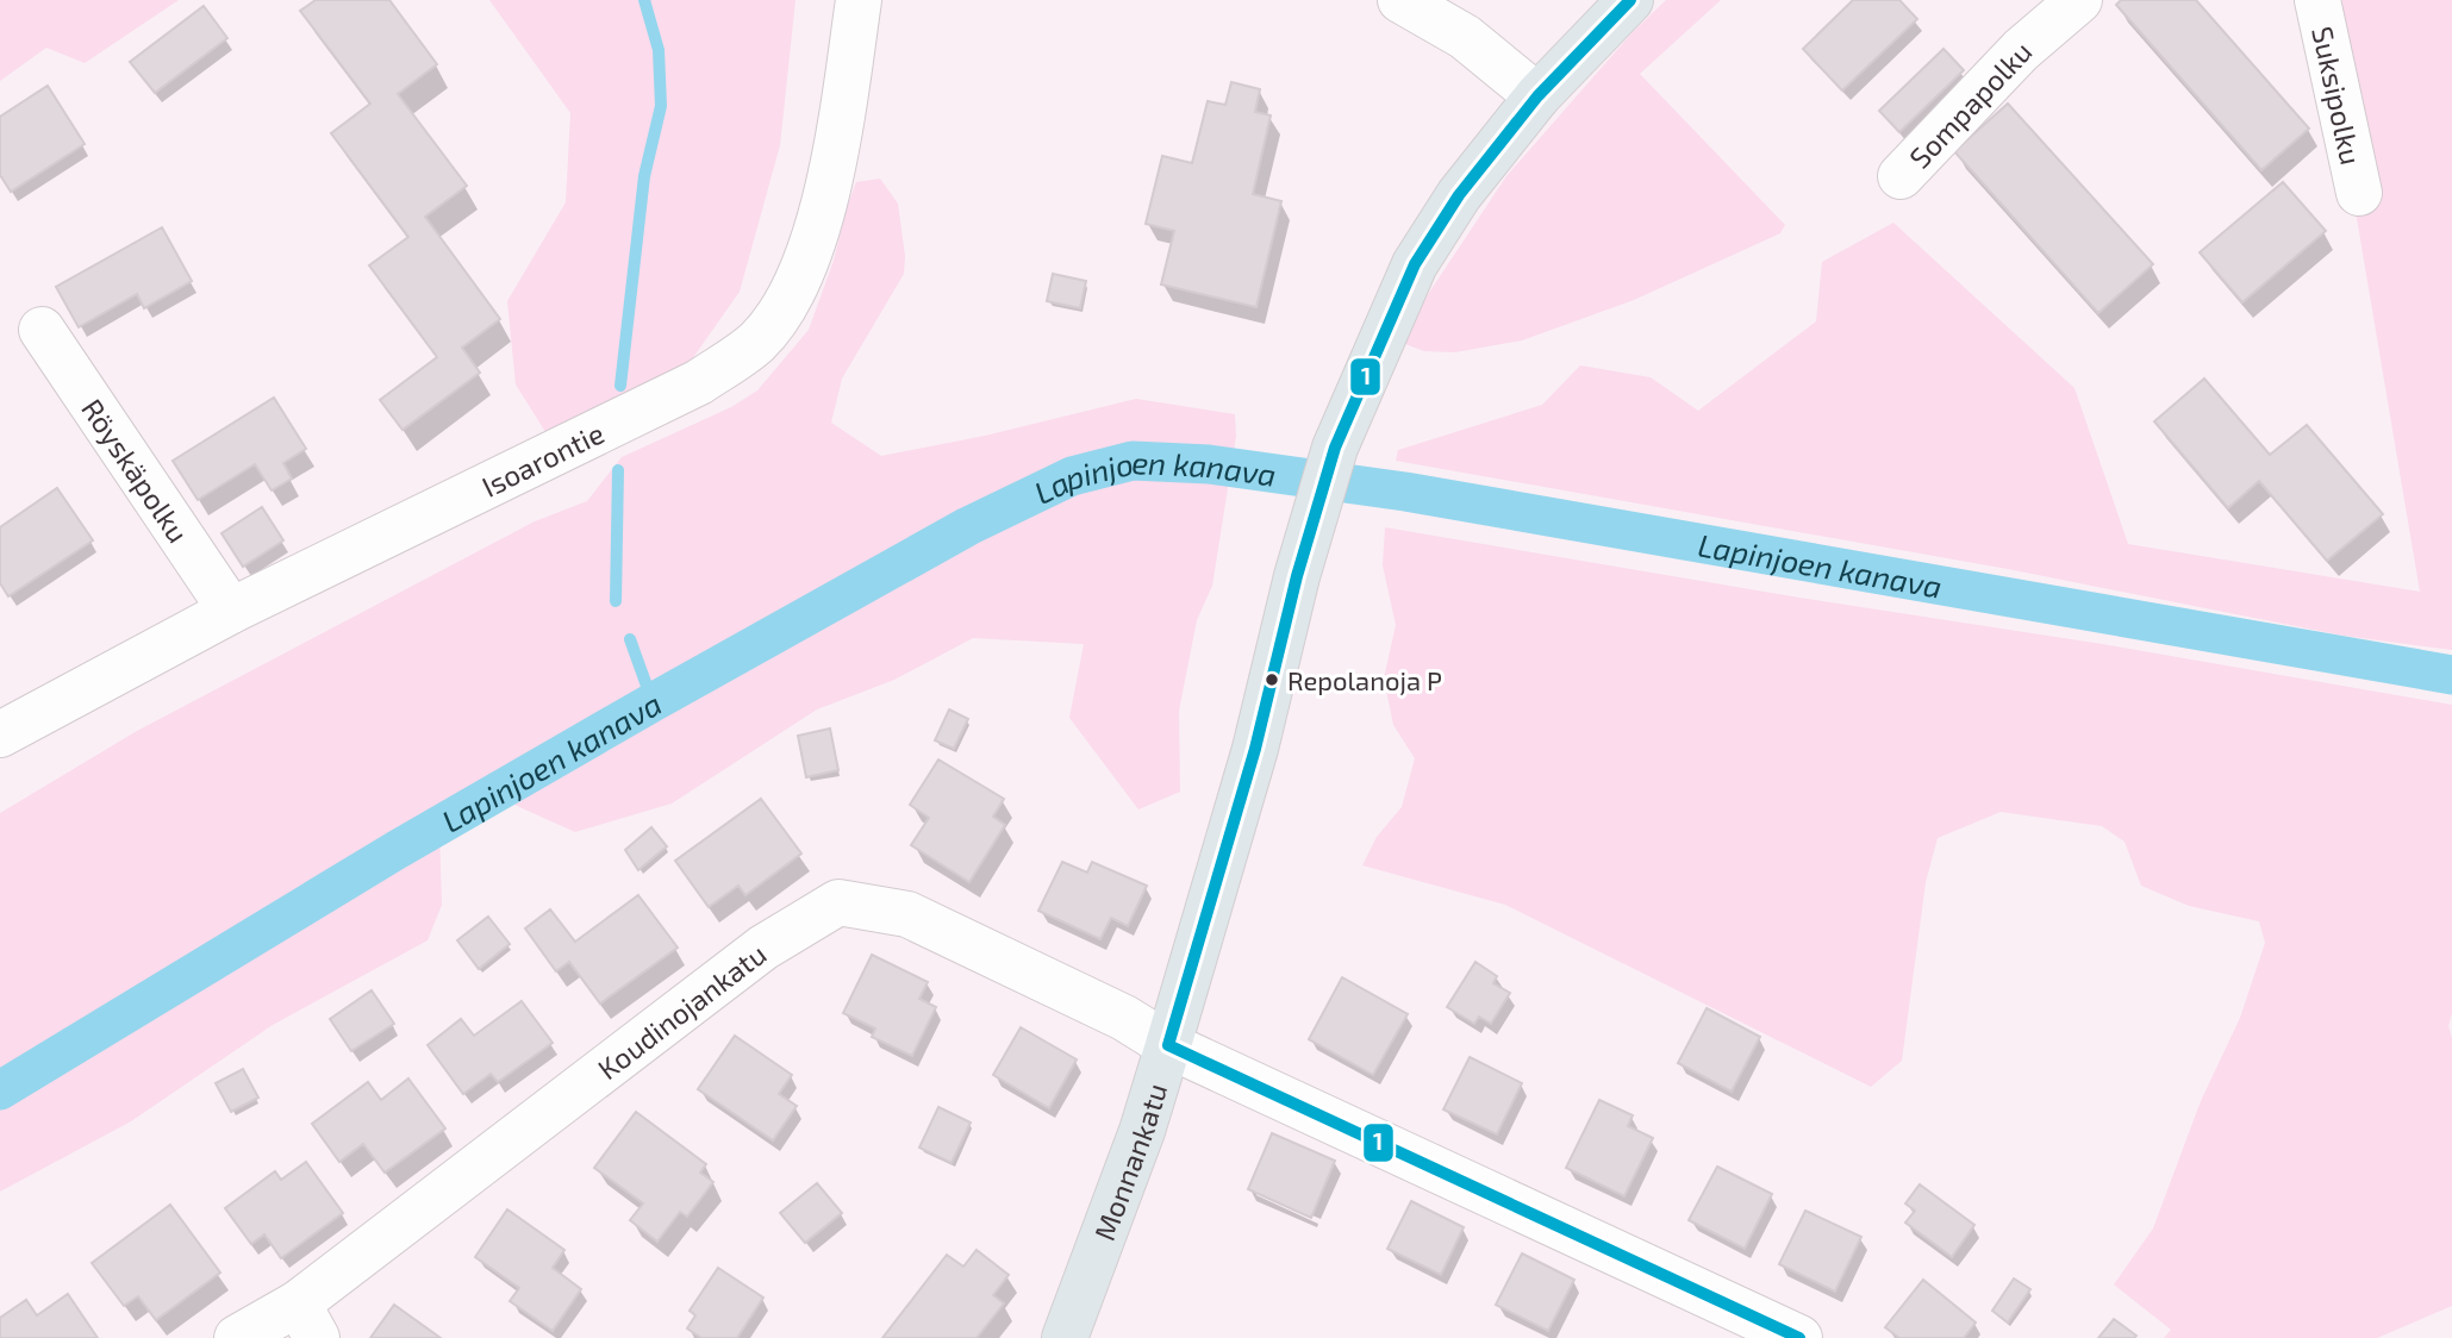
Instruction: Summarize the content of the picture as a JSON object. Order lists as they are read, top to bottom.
{
  "streets": {
    "main road": ["Monnankatu"],
    "street": [
      "Suksipolku",
      "Sompapolku",
      "Isoarontie",
      "Röyskäpolku",
      "Koudinojankatu"
    ]
  },
  "crossings": [
    ["Isoarontie", "Röyskäpolku"],
    ["Koudinojankatu", "Monnankatu"]
  ],
  "water": ["Lapinjoen kanava"],
  "places": ["Repolanoja P"],
  "lines": ["transit line 1"]
}
